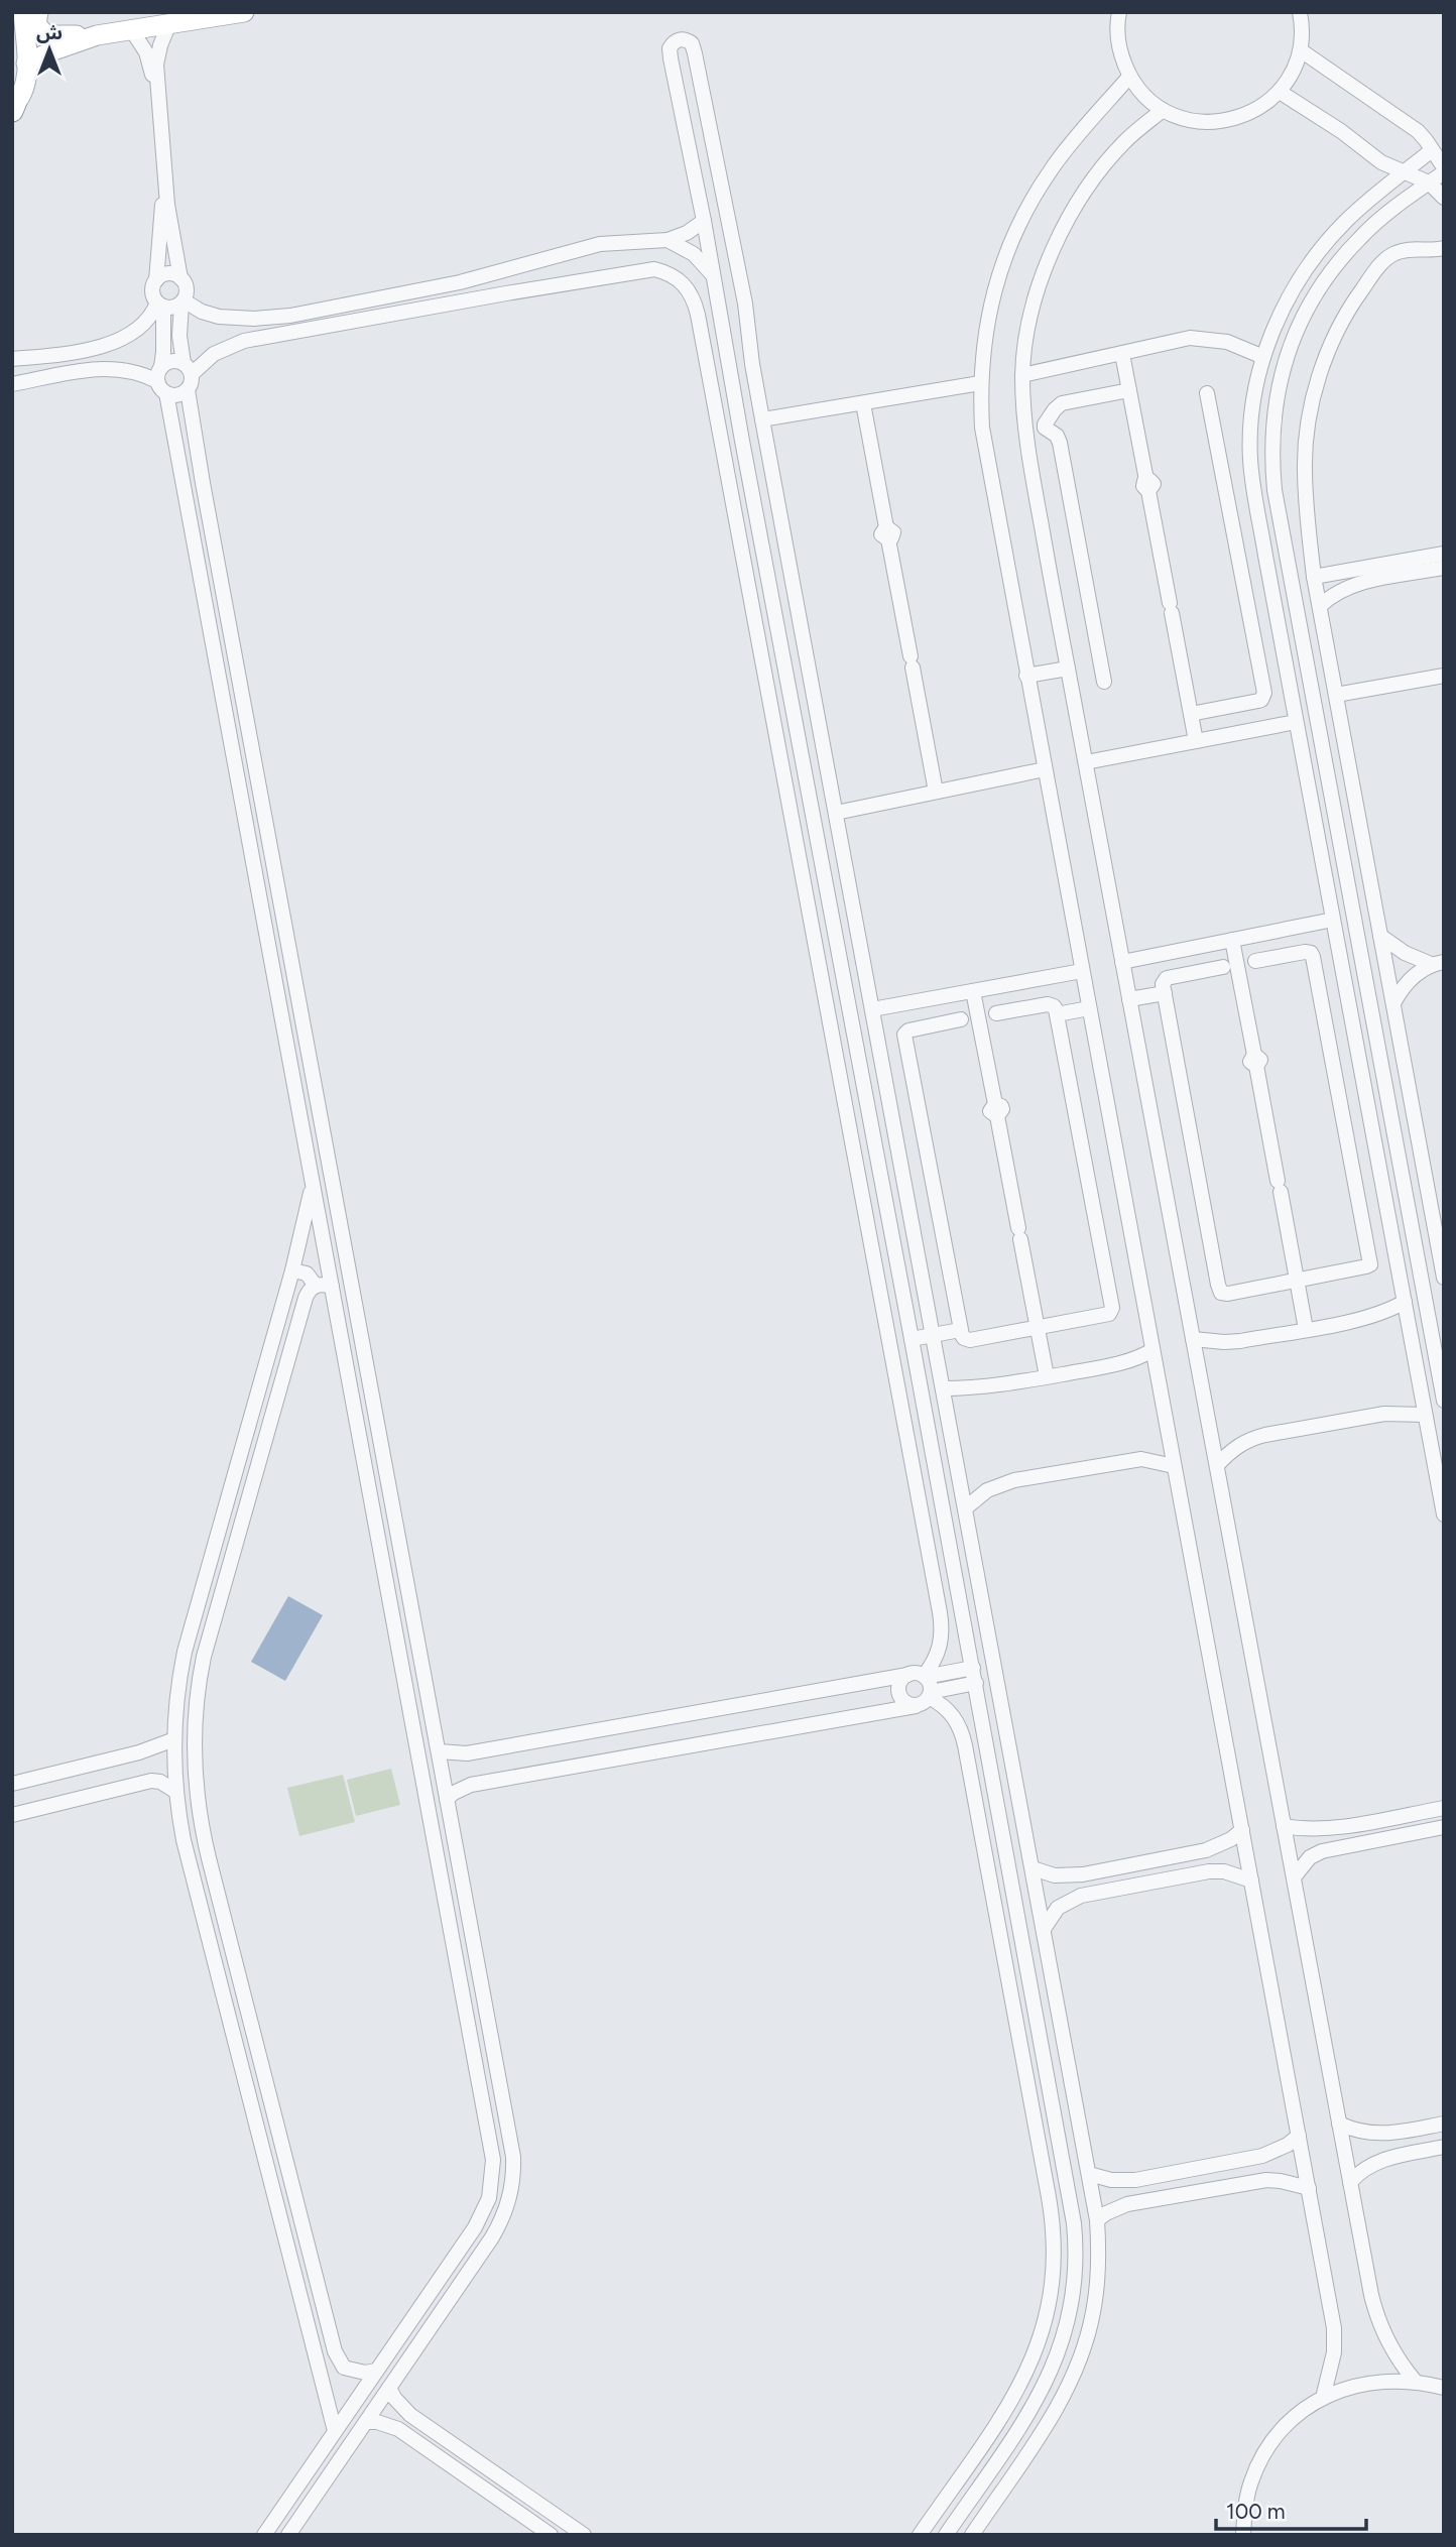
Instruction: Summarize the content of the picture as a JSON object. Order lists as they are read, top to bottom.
{
  "scale_bar": "100 m",
  "north": "top"
}
